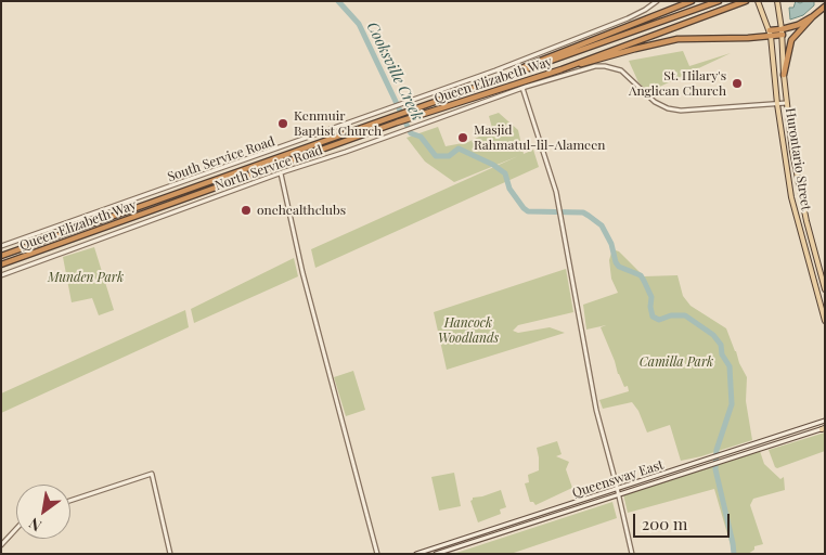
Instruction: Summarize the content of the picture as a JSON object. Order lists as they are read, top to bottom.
{
  "streets": {
    "highway": ["Queen Elizabeth Way"],
    "main road": ["Hurontario Street"],
    "street": ["South Service Road", "North Service Road", "Queensway East"]
  },
  "crossings": [
    ["Hurontario Street", "North Service Road"]
  ],
  "water": ["Cooksville Creek"],
  "parks": ["Munden Park", "Hancock Woodlands", "Camilla Park"],
  "places": [
    "St. Hilary's Anglican Church",
    "Kenmuir Baptist Church",
    "Masjid Rahmatul-lil-Alameen",
    "onehealthclubs"
  ],
  "scale_bar": "200 m",
  "north": "bottom left"
}
